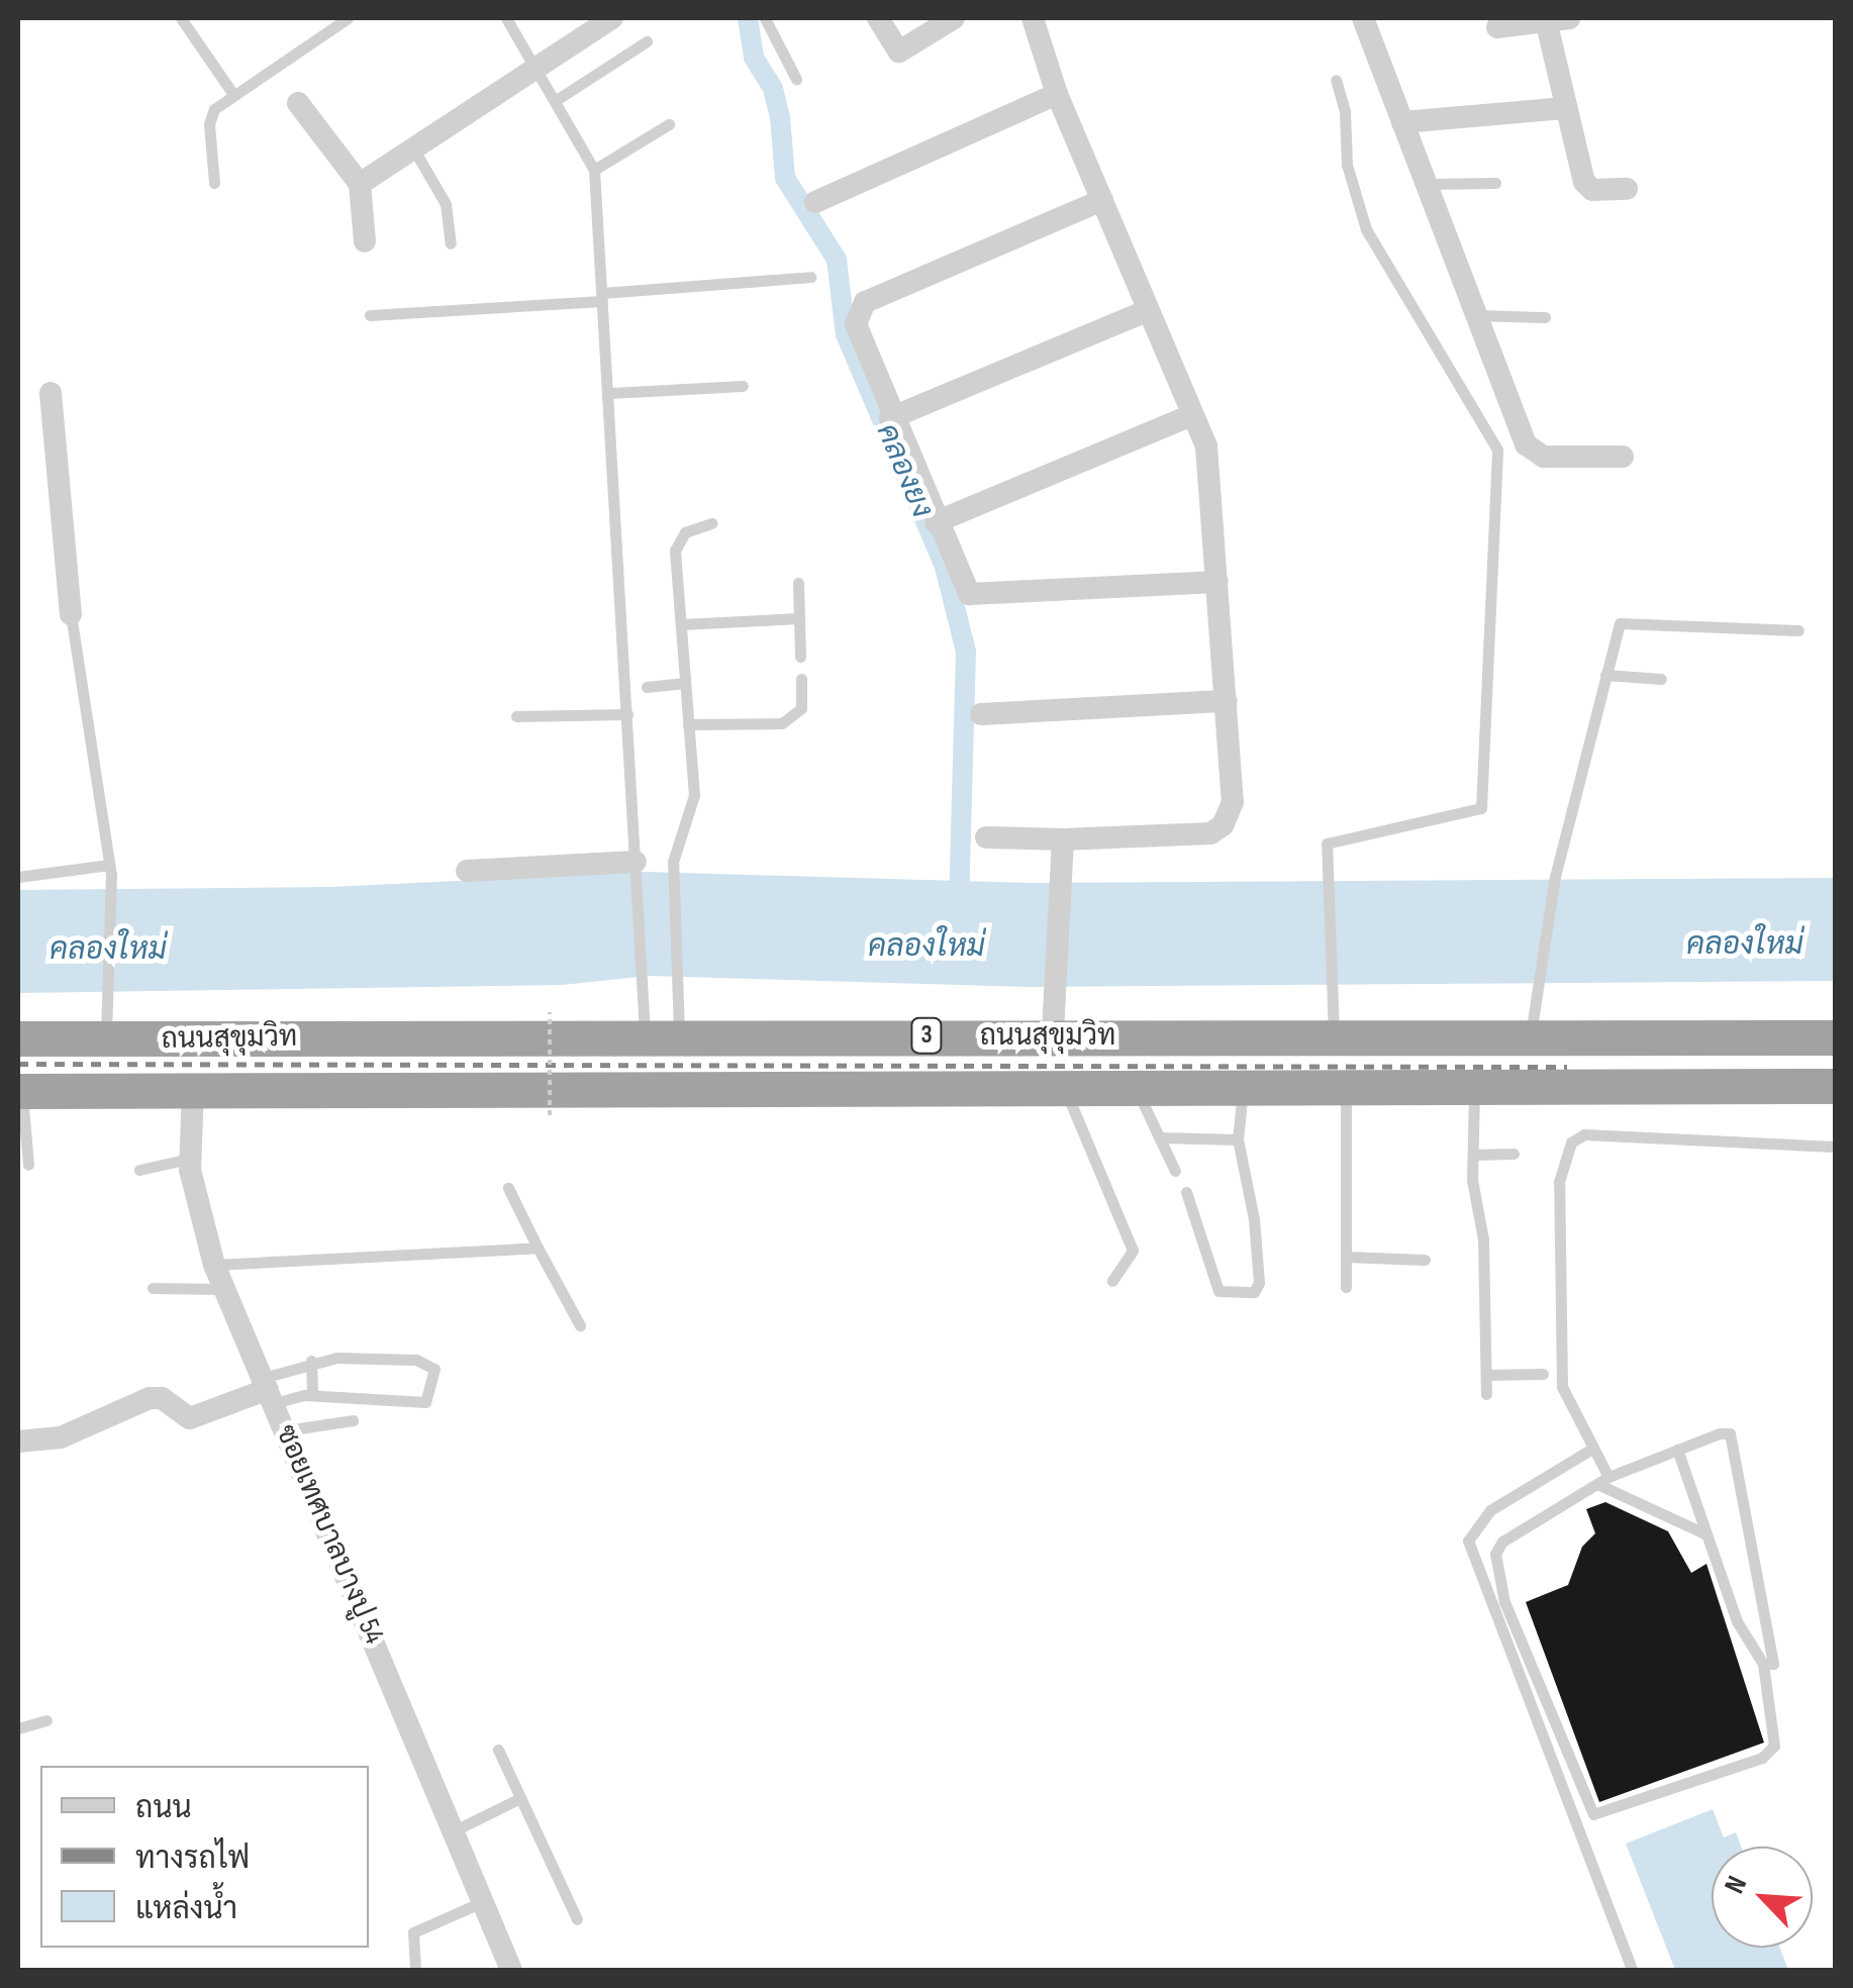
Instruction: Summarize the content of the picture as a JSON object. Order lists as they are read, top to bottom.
{
  "streets": {
    "highway": ["3", "ถนนสุขุมวิท"],
    "street": ["ซอยเทศบาลบางปู 54"]
  },
  "crossings": [
    ["ถนนสุขุมวิท", "ซอยเทศบาลบางปู 54"]
  ],
  "water": ["คลองยง", "คลองใหม่"],
  "legend": ["ถนน", "ทางรถไฟ", "แหล่งน้ำ"],
  "north": "top left"
}
